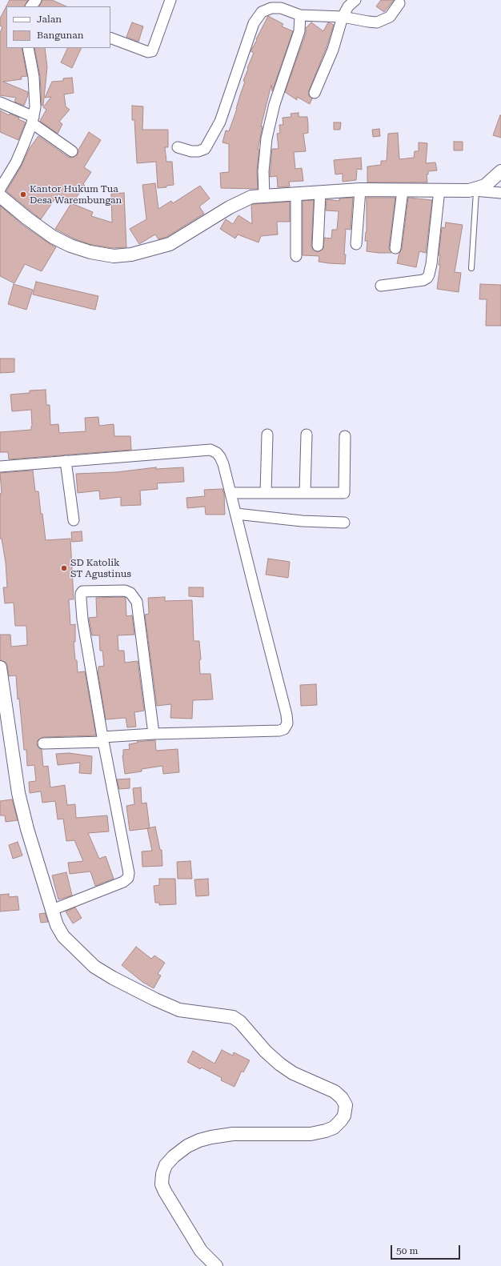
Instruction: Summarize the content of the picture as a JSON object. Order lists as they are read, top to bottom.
{
  "places": ["Kantor Hukum Tua Desa Warembungan", "SD Katolik ST Agustinus"],
  "legend": ["Jalan", "Bangunan"],
  "scale_bar": "50 m"
}
